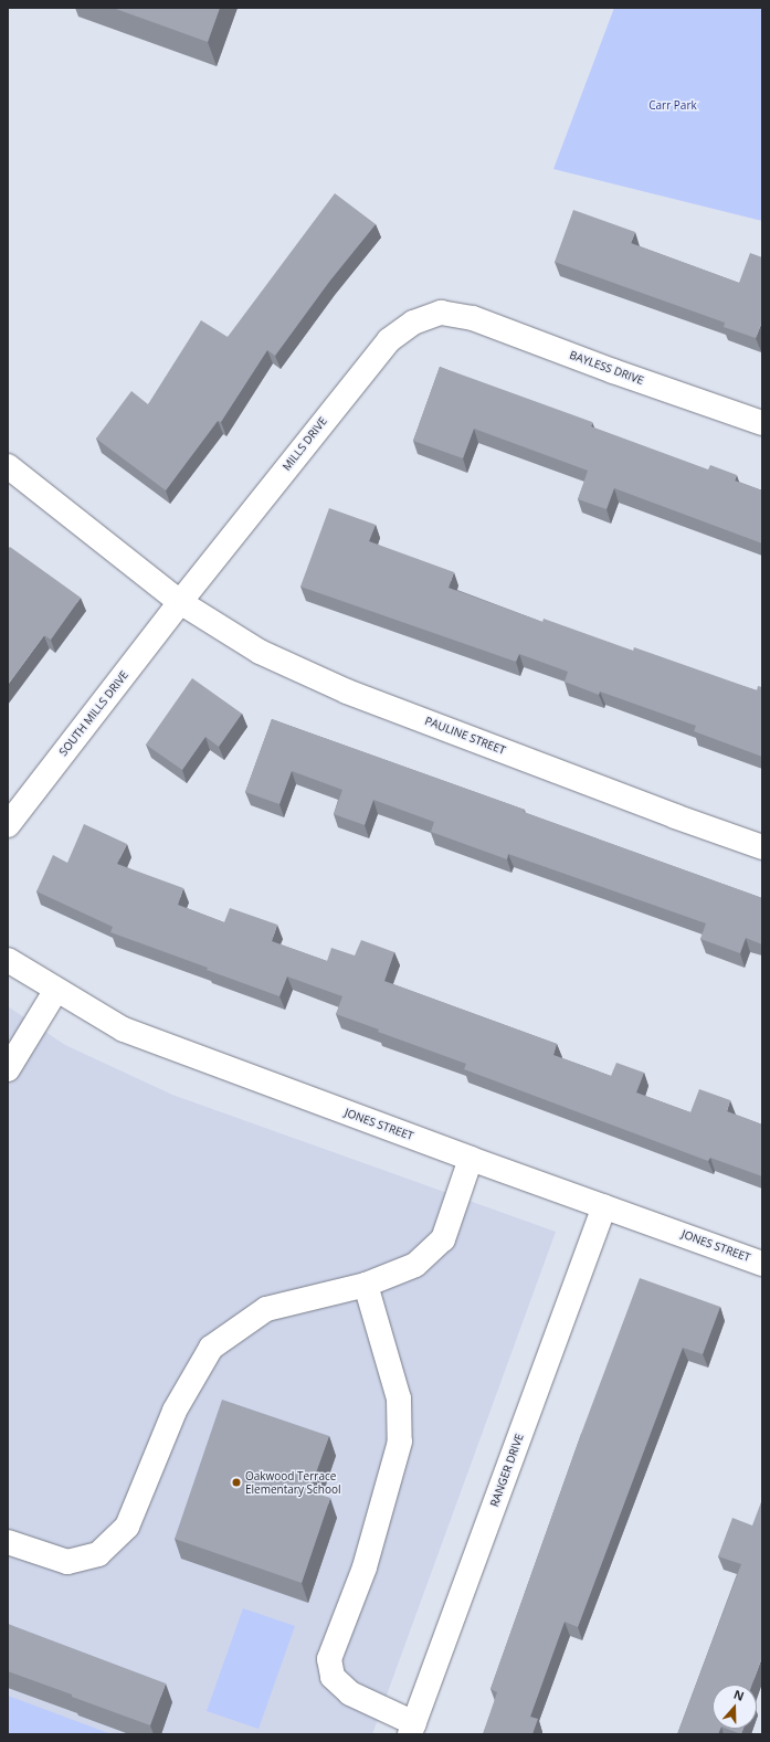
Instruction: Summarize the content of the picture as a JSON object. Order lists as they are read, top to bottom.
{
  "streets": {
    "street": [
      "BAYLESS DRIVE",
      "MILLS DRIVE",
      "SOUTH MILLS DRIVE",
      "PAULINE STREET",
      "JONES STREET",
      "RANGER DRIVE"
    ]
  },
  "crossings": [
    ["BAYLESS DRIVE", "MILLS DRIVE"],
    ["MILLS DRIVE", "SOUTH MILLS DRIVE"],
    ["MILLS DRIVE", "PAULINE STREET"],
    ["SOUTH MILLS DRIVE", "PAULINE STREET"],
    ["JONES STREET", "RANGER DRIVE"]
  ],
  "parks": ["Carr Park"],
  "places": ["Oakwood Terrace Elementary School"],
  "north": "top"
}
